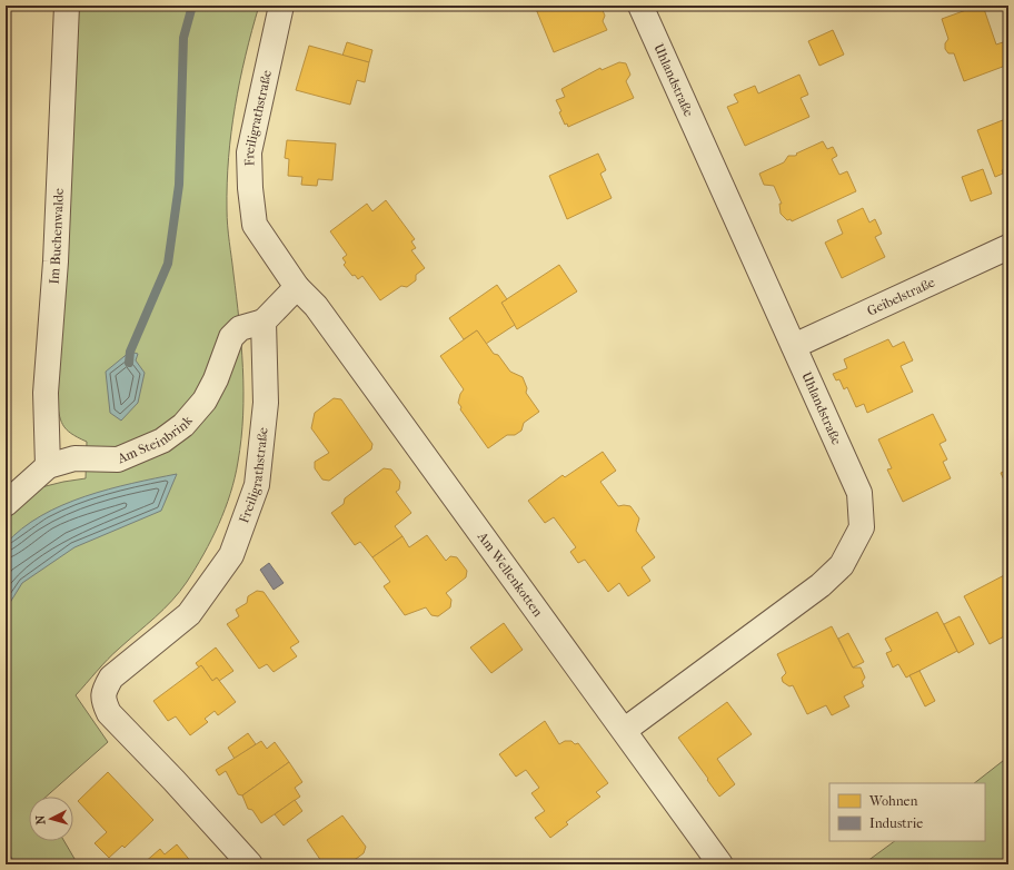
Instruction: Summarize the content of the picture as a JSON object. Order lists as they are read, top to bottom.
{
  "streets": {
    "street": [
      "Uhlandstraße",
      "Freiligrathstraße",
      "Im Buchenwalde",
      "Geibelstraße",
      "Am Steinbrink",
      "Am Wellenkotten"
    ]
  },
  "crossings": [
    ["Uhlandstraße", "Geibelstraße"],
    ["Uhlandstraße", "Am Wellenkotten"],
    ["Freiligrathstraße", "Am Steinbrink"],
    ["Freiligrathstraße", "Am Wellenkotten"],
    ["Im Buchenwalde", "Am Steinbrink"]
  ],
  "legend": ["Wohnen", "Industrie"],
  "north": "left"
}
